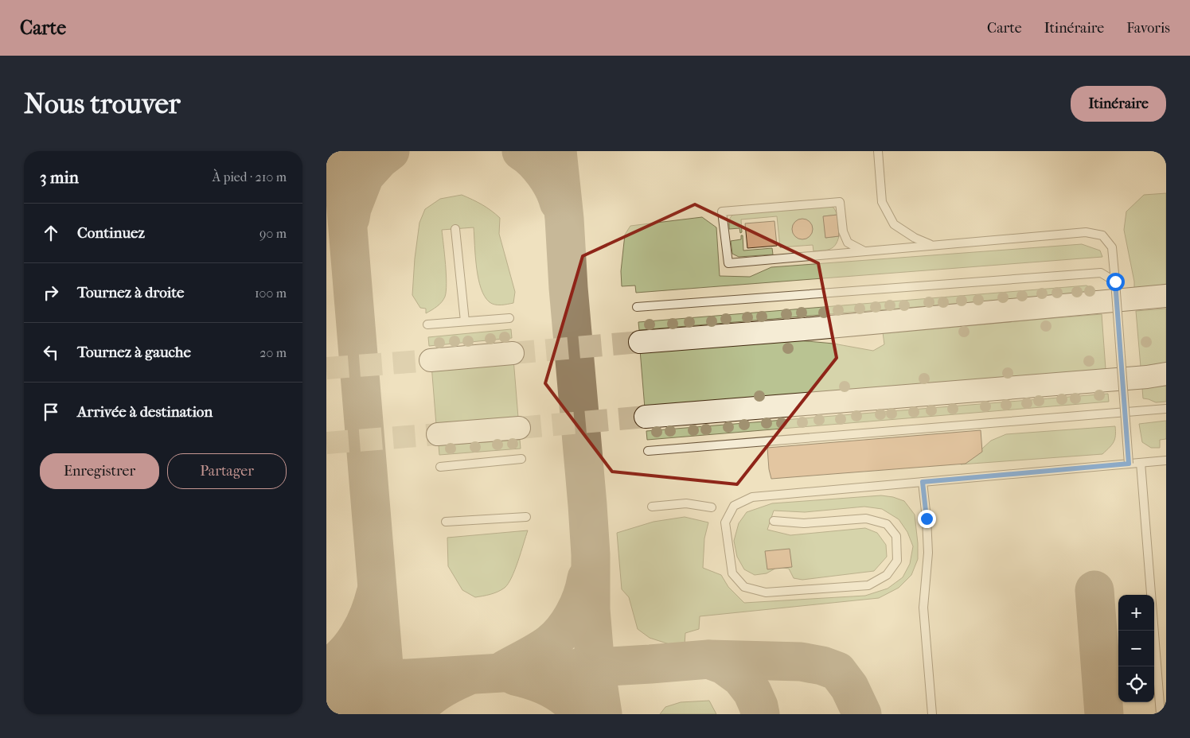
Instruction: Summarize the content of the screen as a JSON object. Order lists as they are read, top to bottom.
{
  "page": {
    "header": "Carte",
    "nav": ["Carte", "Itinéraire", "Favoris"],
    "buttons": [
      "Itinéraire",
      ["Enregistrer", "Partager"]
    ],
    "title": "Nous trouver",
    "heading": ["3 min", "À pied · 210 m"],
    "list": [
      ["Continuez", "90 m"],
      ["Tournez à droite", "100 m"],
      ["Tournez à gauche", "20 m"],
      "Arrivée à destination"
    ],
    "map_buttons": ["+", "−"]
  }
}
